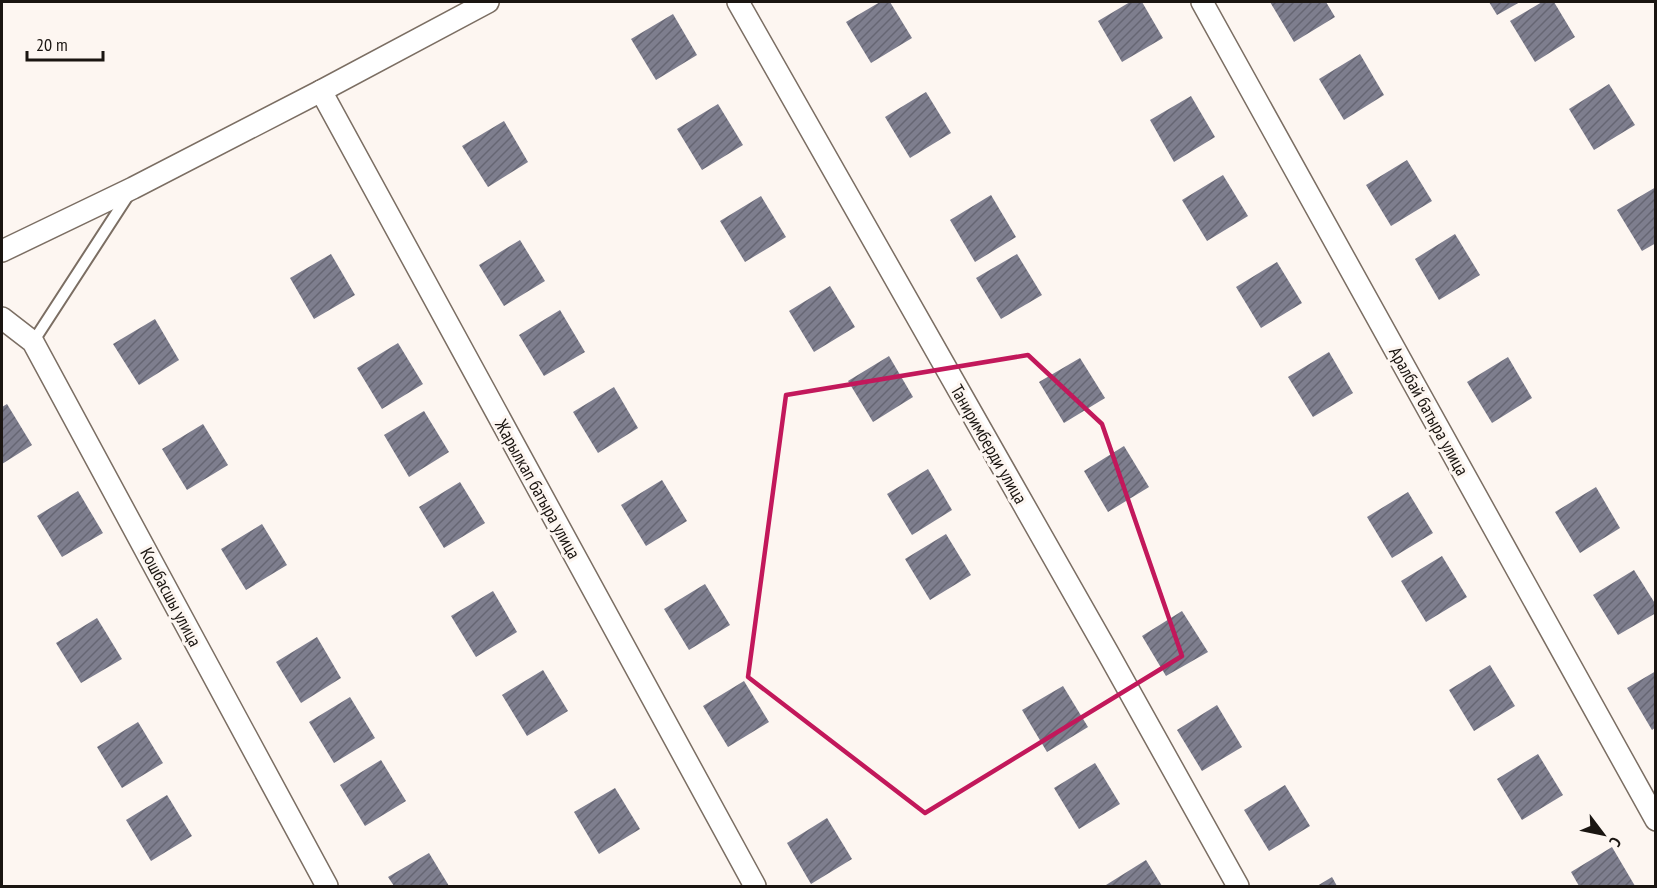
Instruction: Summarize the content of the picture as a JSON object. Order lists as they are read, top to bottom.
{
  "streets": {
    "street": [
      "Аралбай батыра улица",
      "Таниримберди улица",
      "Жарылкап батыра улица",
      "Кошбасшы улица"
    ]
  },
  "scale_bar": "20 m",
  "north": "bottom right"
}
